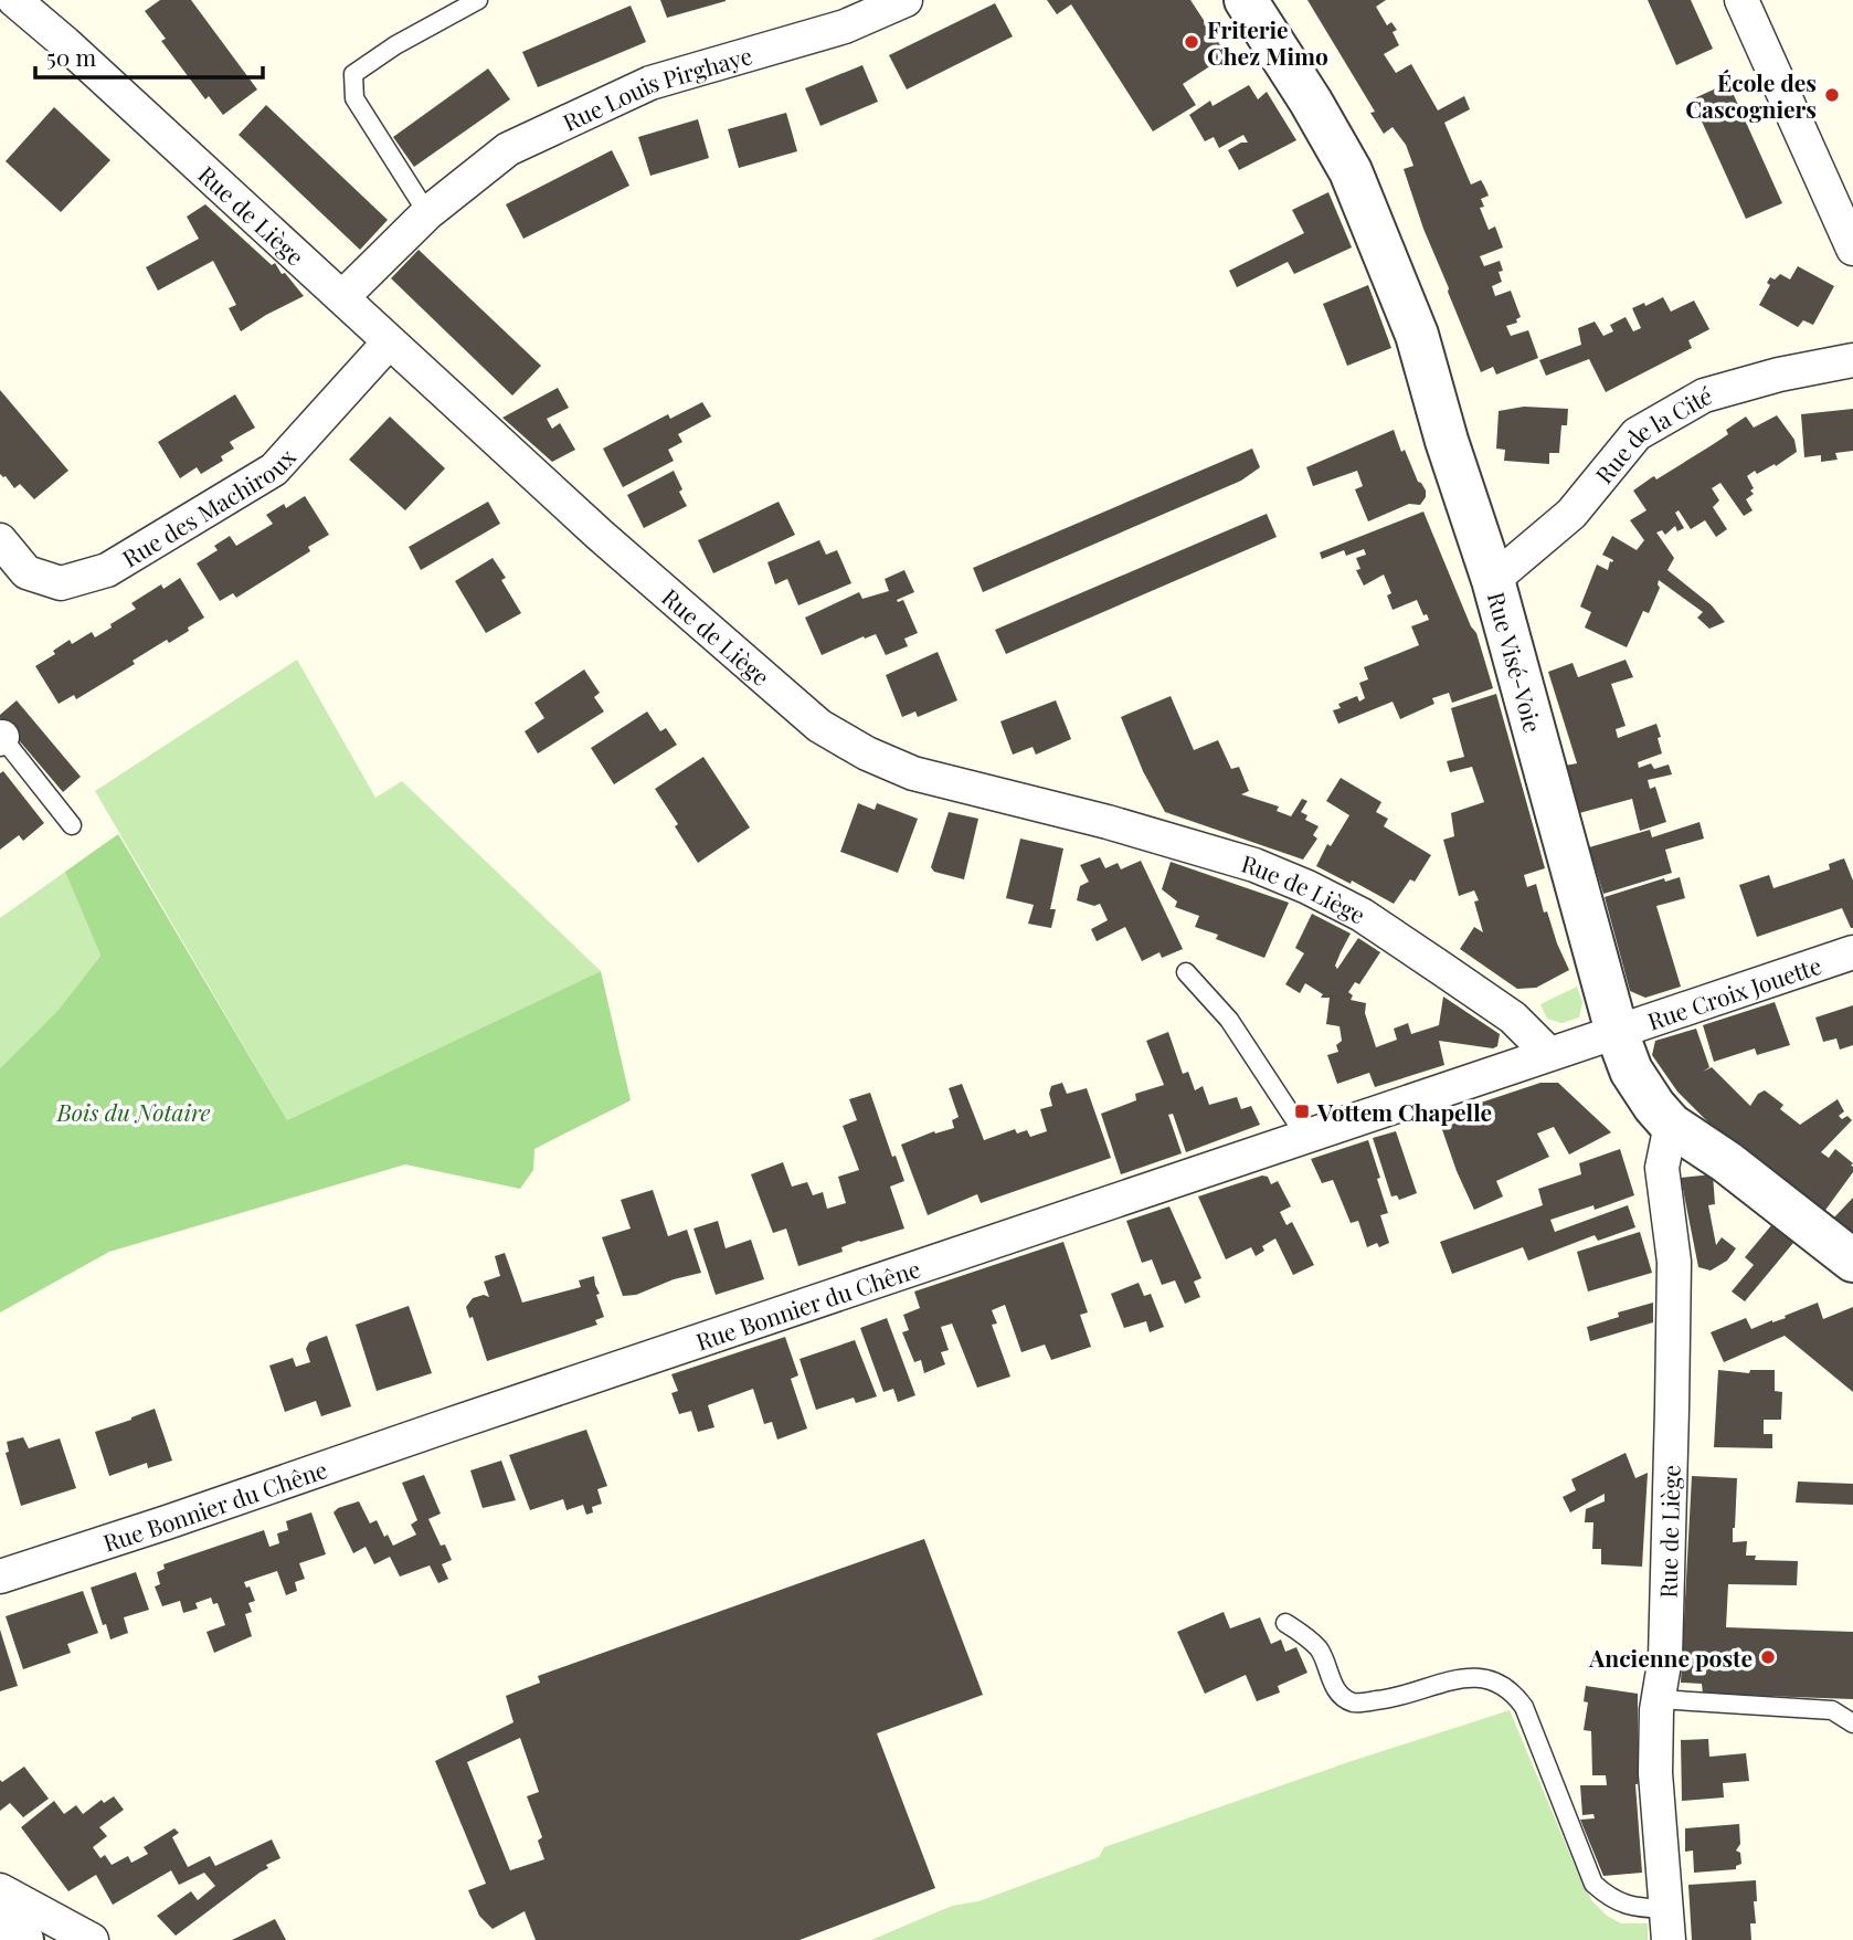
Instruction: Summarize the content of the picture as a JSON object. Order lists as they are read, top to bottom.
{
  "streets": {
    "street": [
      "Rue Louis Pirghaye",
      "Rue de Liège",
      "Rue de la Cité",
      "Rue des Machiroux",
      "Rue Visé-Voie",
      "Rue Croix Jouette",
      "Rue Bonnier du Chêne"
    ]
  },
  "crossings": [
    ["Rue Louis Pirghaye", "Rue de Liège"],
    ["Rue de Liège", "Rue des Machiroux"],
    ["Rue de Liège", "Rue Visé-Voie"],
    ["Rue de Liège", "Rue Bonnier du Chêne"],
    ["Rue de la Cité", "Rue Visé-Voie"],
    ["Rue Visé-Voie", "Rue Croix Jouette"],
    ["Rue Visé-Voie", "Rue Bonnier du Chêne"],
    ["Rue Croix Jouette", "Rue Bonnier du Chêne"]
  ],
  "parks": ["Bois du Notaire"],
  "places": {
    "other": ["Friterie Chez Mimo", "École des Cascogniers", "Ancienne poste"],
    "transit": ["Vottem Chapelle"]
  },
  "scale_bar": "50 m"
}
